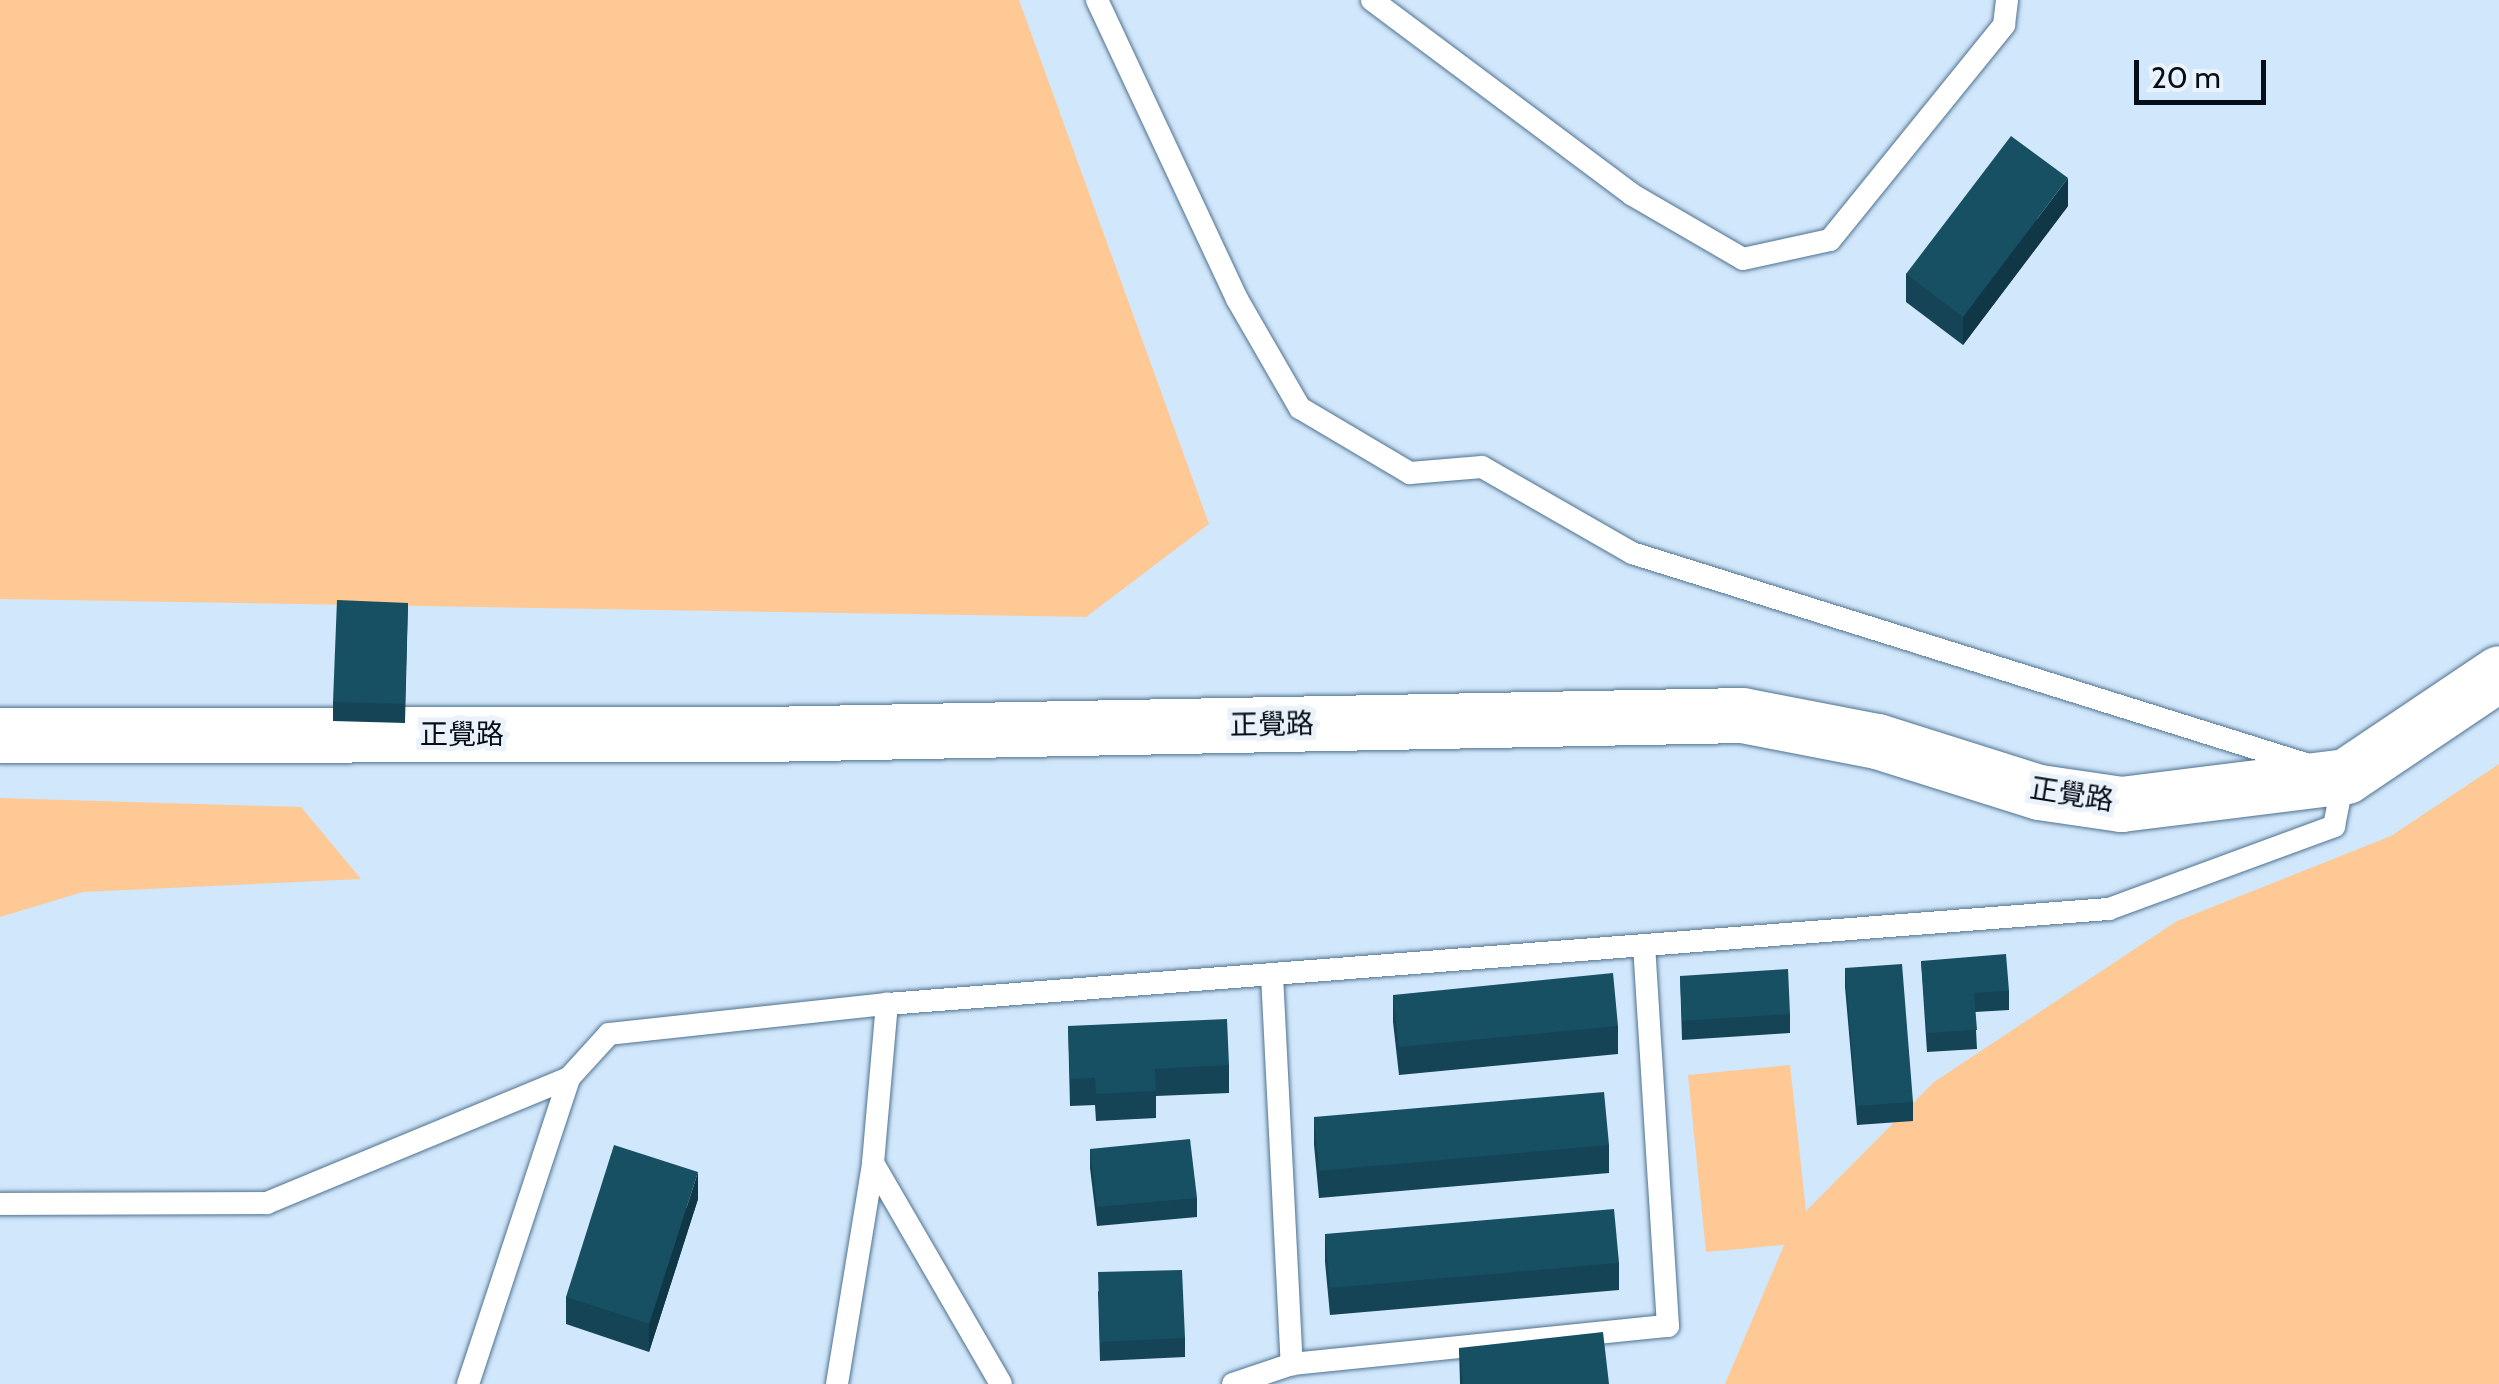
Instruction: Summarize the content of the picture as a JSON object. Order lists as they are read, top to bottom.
{
  "streets": {
    "street": ["正覺路"]
  },
  "scale_bar": "20 m"
}
